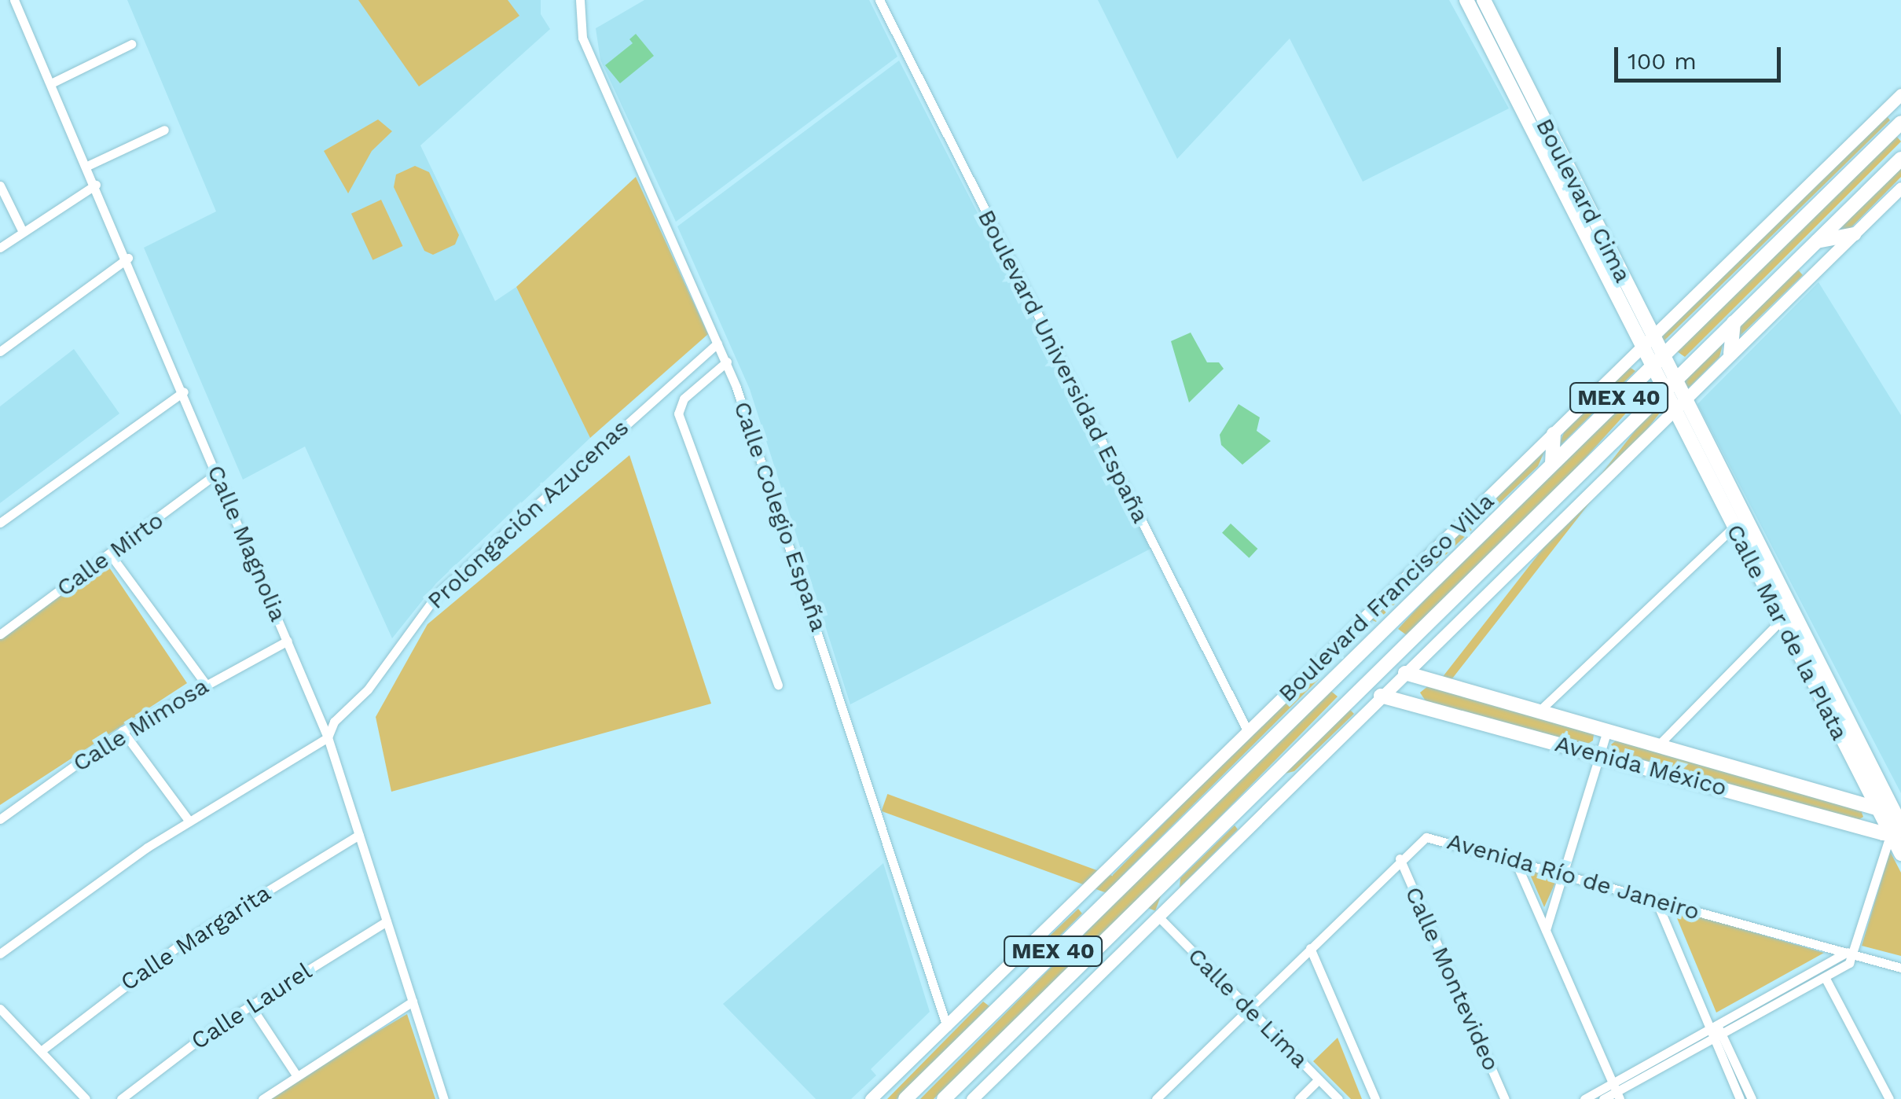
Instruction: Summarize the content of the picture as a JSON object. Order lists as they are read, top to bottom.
{
  "streets": {
    "main road": [
      "Boulevard Cima",
      "MEX 40",
      "Boulevard Francisco Villa",
      "Calle Mar de la Plata",
      "Avenida México"
    ],
    "street": [
      "Boulevard Universidad España",
      "Prolongación Azucenas",
      "Calle Colegio España",
      "Calle Magnolia",
      "Calle Mirto",
      "Calle Mimosa",
      "Avenida Río de Janeiro",
      "Calle Margarita",
      "Calle Montevideo",
      "Calle Laurel",
      "Calle de Lima"
    ]
  },
  "crossings": [
    ["Boulevard Cima", "Boulevard Francisco Villa"],
    ["Boulevard Cima", "Calle Mar de la Plata"],
    ["Boulevard Universidad España", "Boulevard Francisco Villa"],
    ["Prolongación Azucenas", "Calle Colegio España"],
    ["Prolongación Azucenas", "Calle Magnolia"],
    ["Calle Colegio España", "Boulevard Francisco Villa"],
    ["Calle Magnolia", "Calle Mirto"],
    ["Calle Magnolia", "Calle Mimosa"],
    ["Calle Magnolia", "Calle Margarita"],
    ["Calle Magnolia", "Calle Laurel"],
    ["Boulevard Francisco Villa", "Calle Mar de la Plata"],
    ["Calle Mar de la Plata", "Avenida México"],
    ["Avenida Río de Janeiro", "Calle Montevideo"],
    ["Avenida Río de Janeiro", "Calle de Lima"]
  ],
  "scale_bar": "100 m"
}
